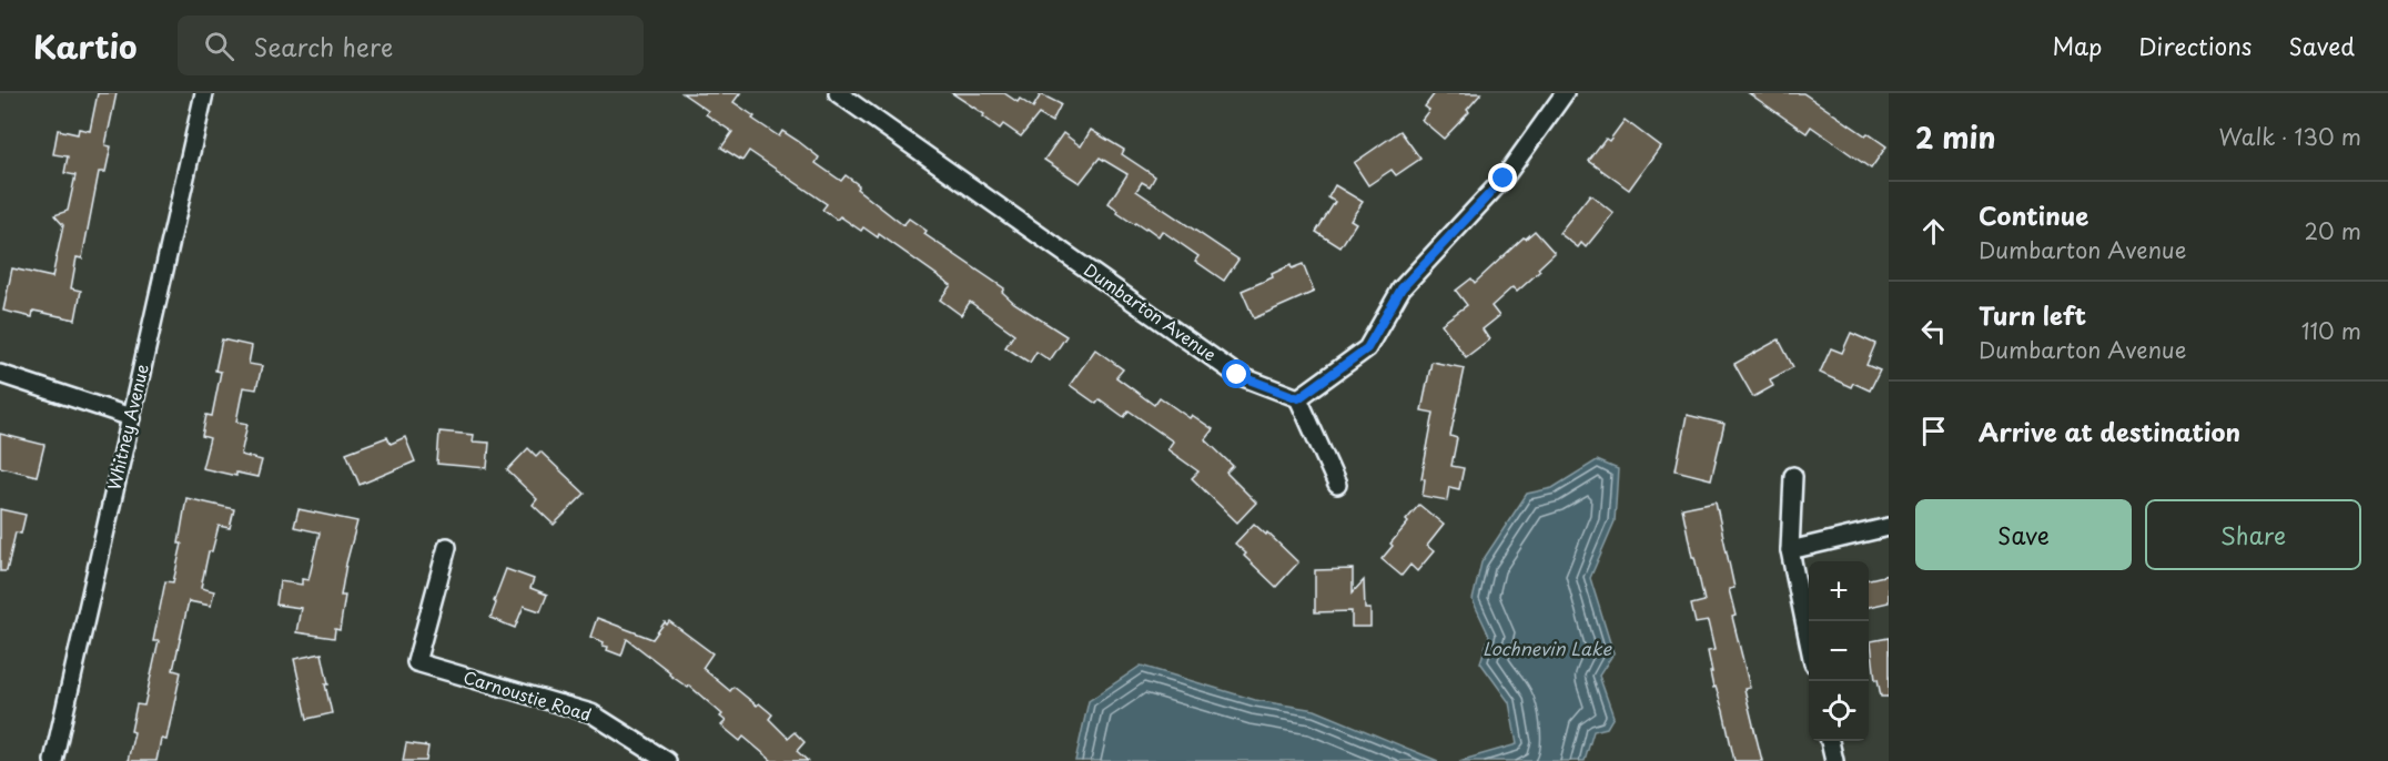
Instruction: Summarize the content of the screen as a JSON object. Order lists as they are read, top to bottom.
{
  "streets": {
    "street": ["Dumbarton Avenue", "Whitney Avenue", "Carnoustie Road"]
  },
  "water": ["Lochnevin Lake"],
  "page": {
    "header": "Kartio",
    "search": "Search here",
    "nav": ["Map", "Directions", "Saved"],
    "heading": ["2 min", "Walk · 130 m"],
    "list": [
      ["Continue", "Dumbarton Avenue", "20 m"],
      ["Turn left", "Dumbarton Avenue", "110 m"],
      "Arrive at destination"
    ],
    "buttons": ["Save", "Share"],
    "map_buttons": ["+", "−"]
  }
}
